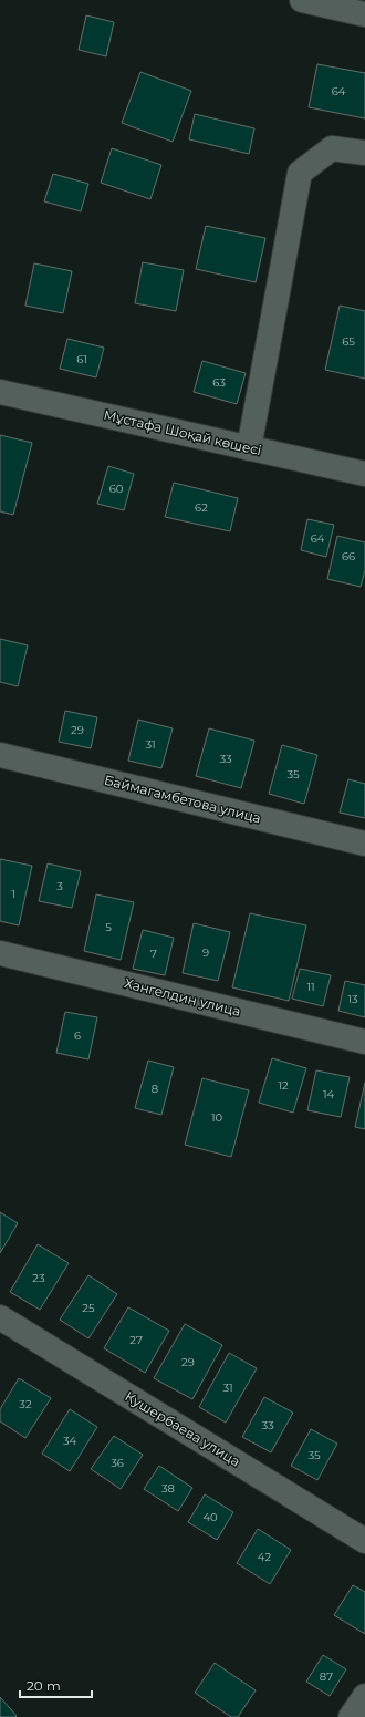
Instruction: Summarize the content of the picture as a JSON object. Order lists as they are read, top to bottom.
{
  "streets": {
    "street": [
      "Мұстафа Шоқай көшесі",
      "Баймагамбетова улица",
      "Хангелдин улица",
      "Кушербаева улица"
    ]
  },
  "house_numbers": [
    "64",
    "65",
    "61",
    "63",
    "60",
    "62",
    "64",
    "66",
    "29",
    "31",
    "33",
    "35",
    "3",
    "1",
    "5",
    "9",
    "7",
    "11",
    "13",
    "6",
    "12",
    "8",
    "14",
    "10",
    "23",
    "25",
    "27",
    "29",
    "31",
    "32",
    "33",
    "34",
    "35",
    "36",
    "38",
    "40",
    "42",
    "87"
  ],
  "scale_bar": "20 m"
}
